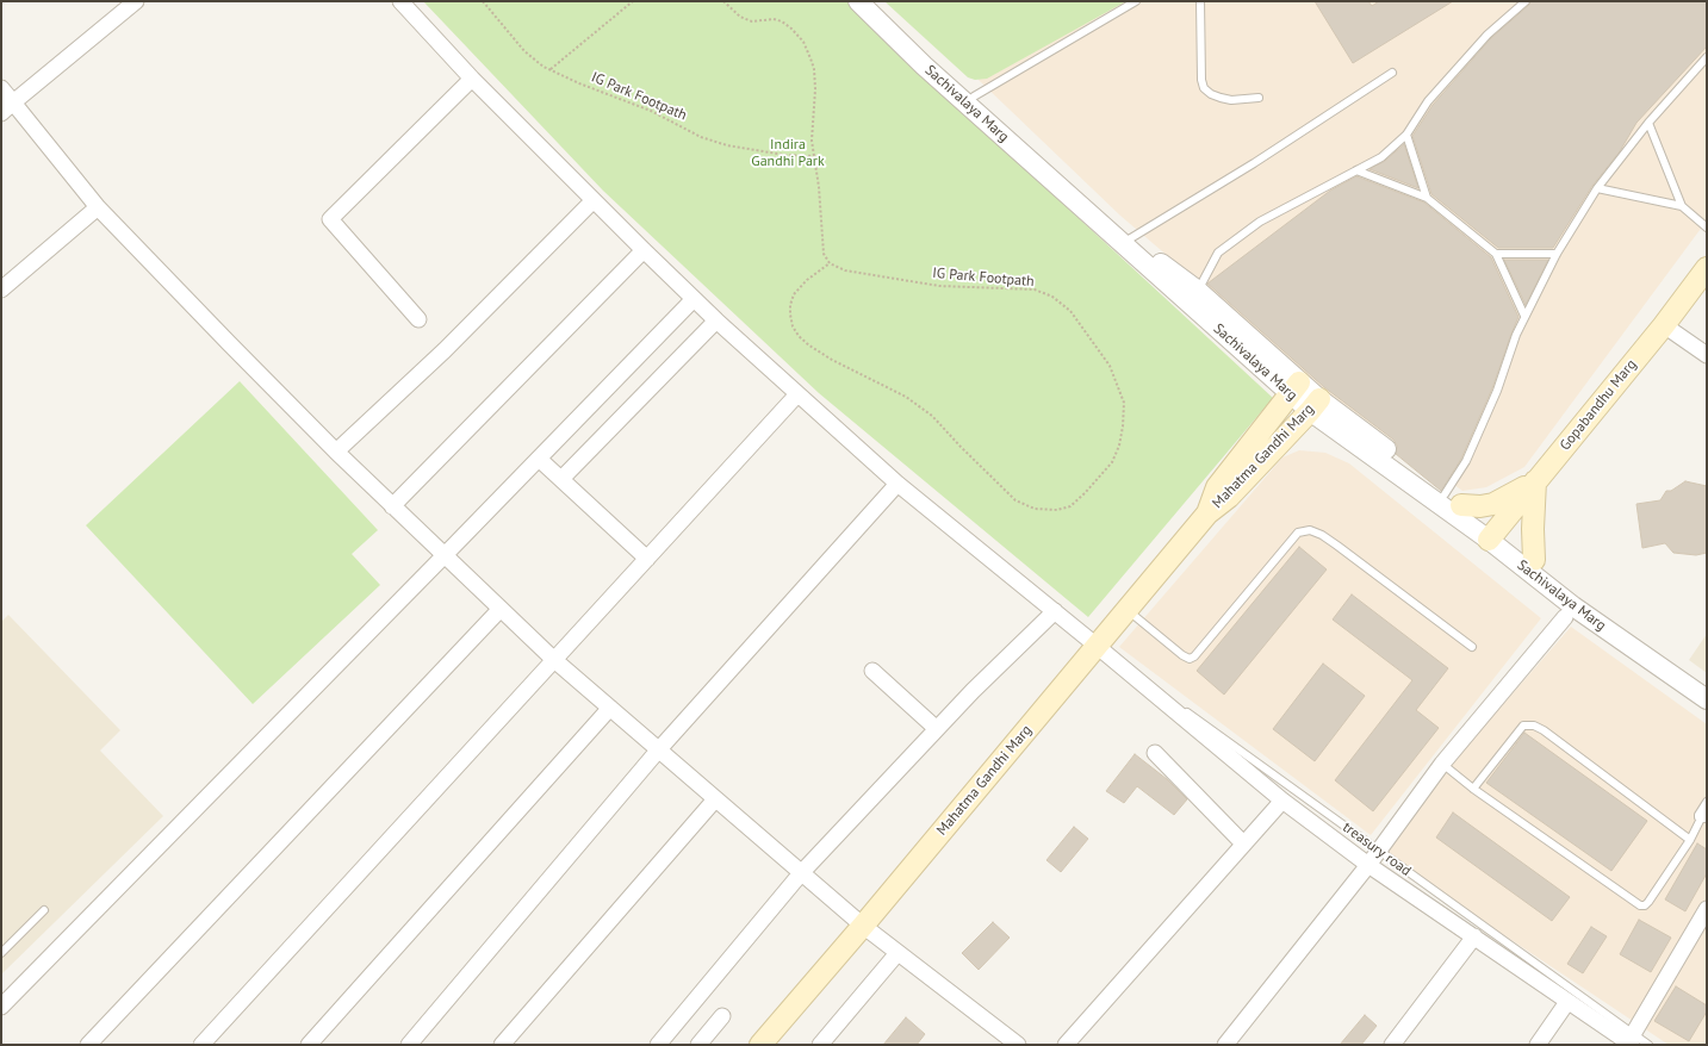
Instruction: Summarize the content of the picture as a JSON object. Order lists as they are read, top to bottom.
{
  "streets": {
    "main road": ["Gopabandhu Marg", "Mahatma Gandhi Marg"],
    "street": ["Sachivalaya Marg"],
    "lane": ["treasury road"],
    "path": ["IG Park Footpath"]
  },
  "crossings": [
    ["Sachivalaya Marg", "Gopabandhu Marg"],
    ["Sachivalaya Marg", "Mahatma Gandhi Marg"],
    ["Mahatma Gandhi Marg", "treasury road"]
  ],
  "parks": ["Indira Gandhi Park"]
}
